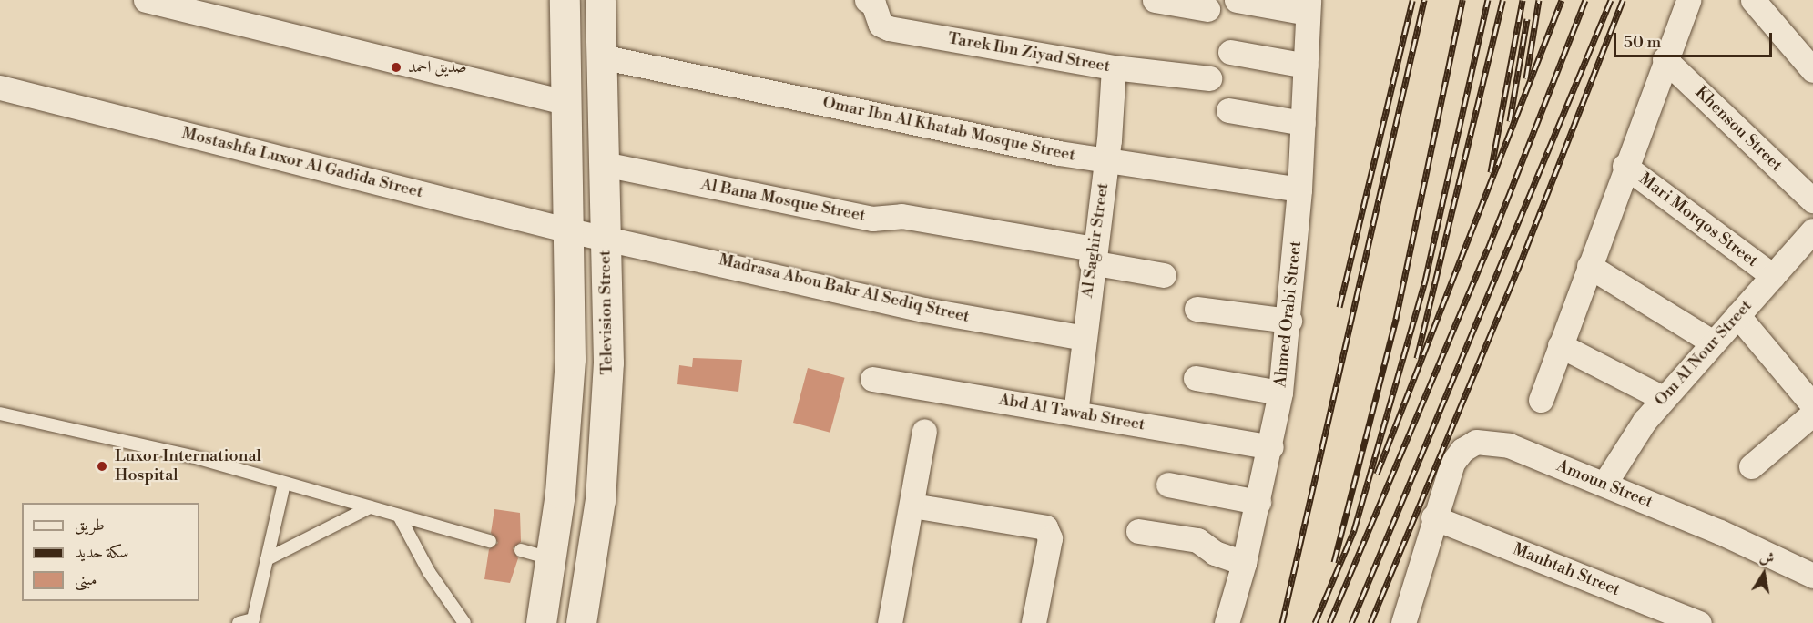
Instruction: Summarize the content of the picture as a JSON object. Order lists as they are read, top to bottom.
{
  "streets": {
    "main road": ["Television Street"],
    "street": [
      "Tarek Ibn Ziyad Street",
      "Omar Ibn Al Khatab Mosque Street",
      "Khensou Street",
      "Mostashfa Luxor Al Gadida Street",
      "Al Bana Mosque Street",
      "Mari Morqos Street",
      "Al Saghir Street",
      "Madrasa Abou Bakr Al Sediq Street",
      "Ahmed Orabi Street",
      "Om Al Nour Street",
      "Abd Al Tawab Street",
      "Amoun Street",
      "Manbtah Street"
    ]
  },
  "crossings": [
    ["Tarek Ibn Ziyad Street", "Al Saghir Street"],
    ["Omar Ibn Al Khatab Mosque Street", "Al Saghir Street"],
    ["Omar Ibn Al Khatab Mosque Street", "Television Street"],
    ["Omar Ibn Al Khatab Mosque Street", "Ahmed Orabi Street"],
    ["Mostashfa Luxor Al Gadida Street", "Madrasa Abou Bakr Al Sediq Street"],
    ["Mostashfa Luxor Al Gadida Street", "Television Street"],
    ["Al Bana Mosque Street", "Al Saghir Street"],
    ["Al Bana Mosque Street", "Television Street"],
    ["Mari Morqos Street", "Om Al Nour Street"],
    ["Al Saghir Street", "Madrasa Abou Bakr Al Sediq Street"],
    ["Al Saghir Street", "Abd Al Tawab Street"],
    ["Madrasa Abou Bakr Al Sediq Street", "Television Street"],
    ["Ahmed Orabi Street", "Abd Al Tawab Street"],
    ["Om Al Nour Street", "Amoun Street"],
    ["Amoun Street", "Manbtah Street"]
  ],
  "places": ["صديق احمد", "Luxor International Hospital"],
  "legend": ["طريق", "سكة حديد", "مبنى"],
  "scale_bar": "50 m",
  "north": "top"
}
